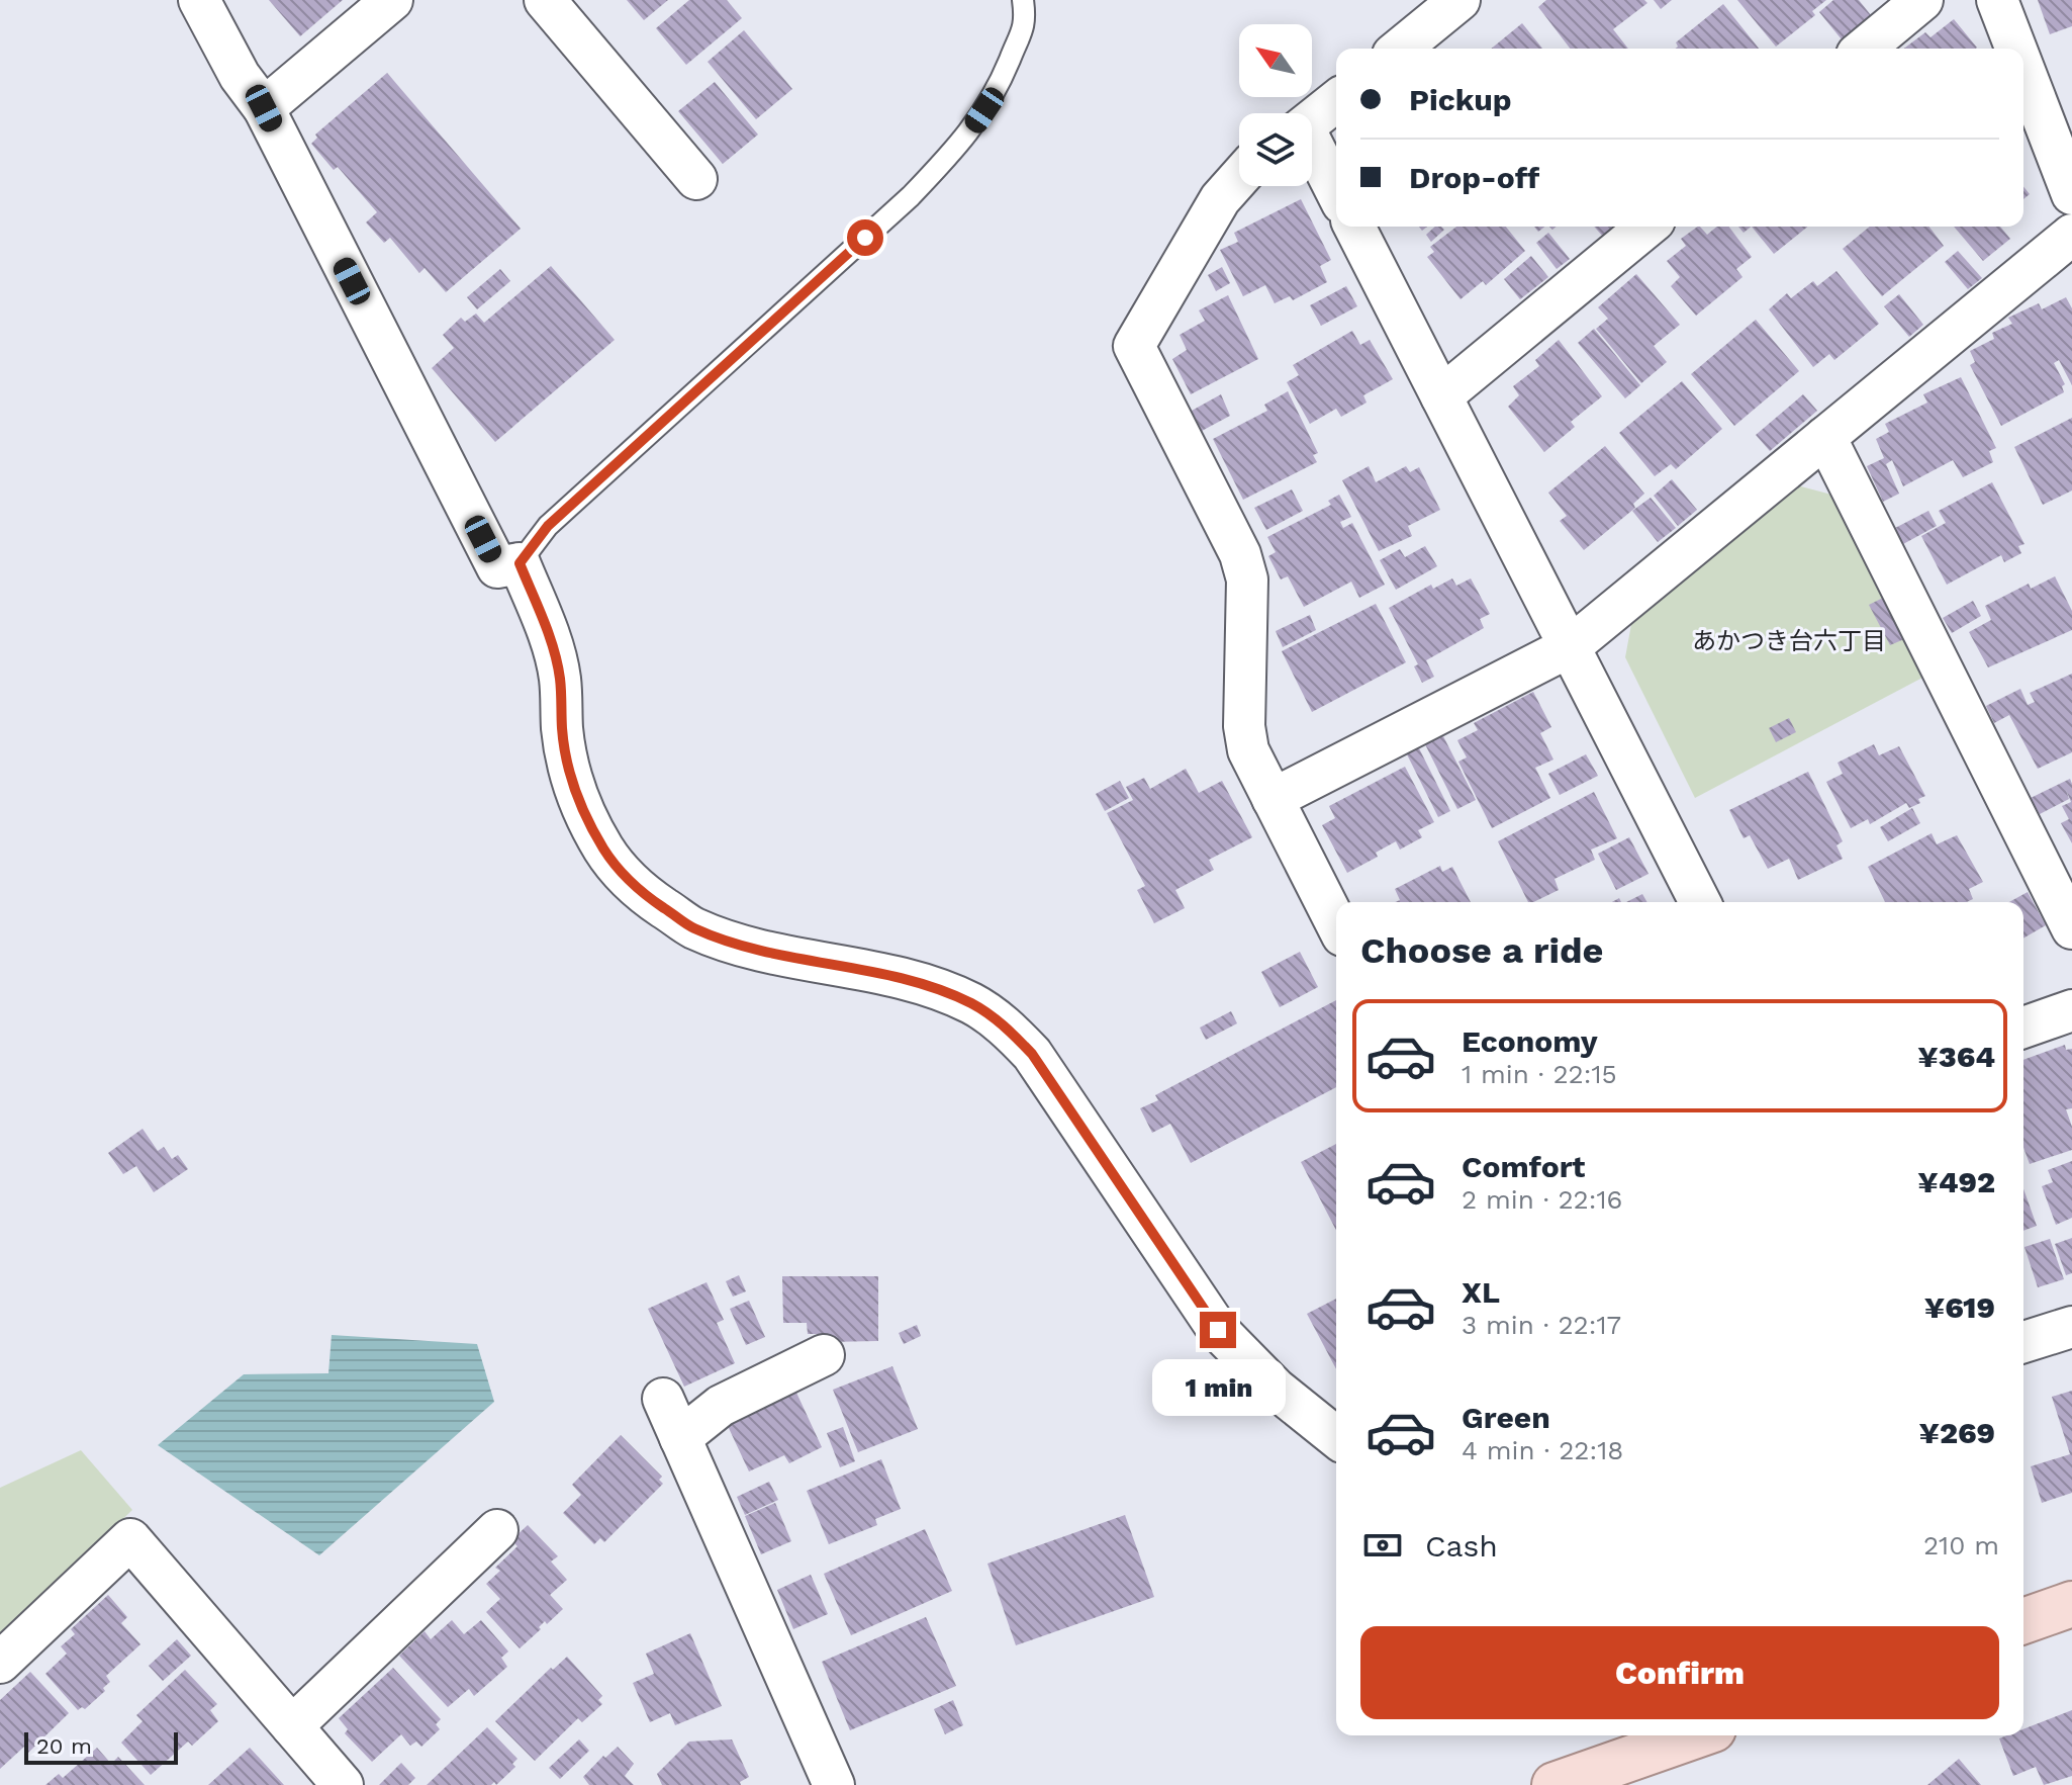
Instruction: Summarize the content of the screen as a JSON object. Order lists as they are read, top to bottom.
{
  "districts": ["あかつき台六丁目"],
  "scale_bar": "20 m",
  "north": "top left",
  "page": {
    "banner": ["Pickup", "Drop-off"],
    "heading": "Choose a ride",
    "list": [
      {
        "name": "Economy",
        "note": "1 min · 22:15",
        "value": "¥364"
      },
      {
        "name": "Comfort",
        "note": "2 min · 22:16",
        "value": "¥492"
      },
      {
        "name": "XL",
        "note": "3 min · 22:17",
        "value": "¥619"
      },
      {
        "name": "Green",
        "note": "4 min · 22:18",
        "value": "¥269"
      }
    ],
    "bubble": "1 min",
    "pay": ["Cash", "210 m"],
    "buttons": "Confirm",
    "scale": "20 m"
  }
}
